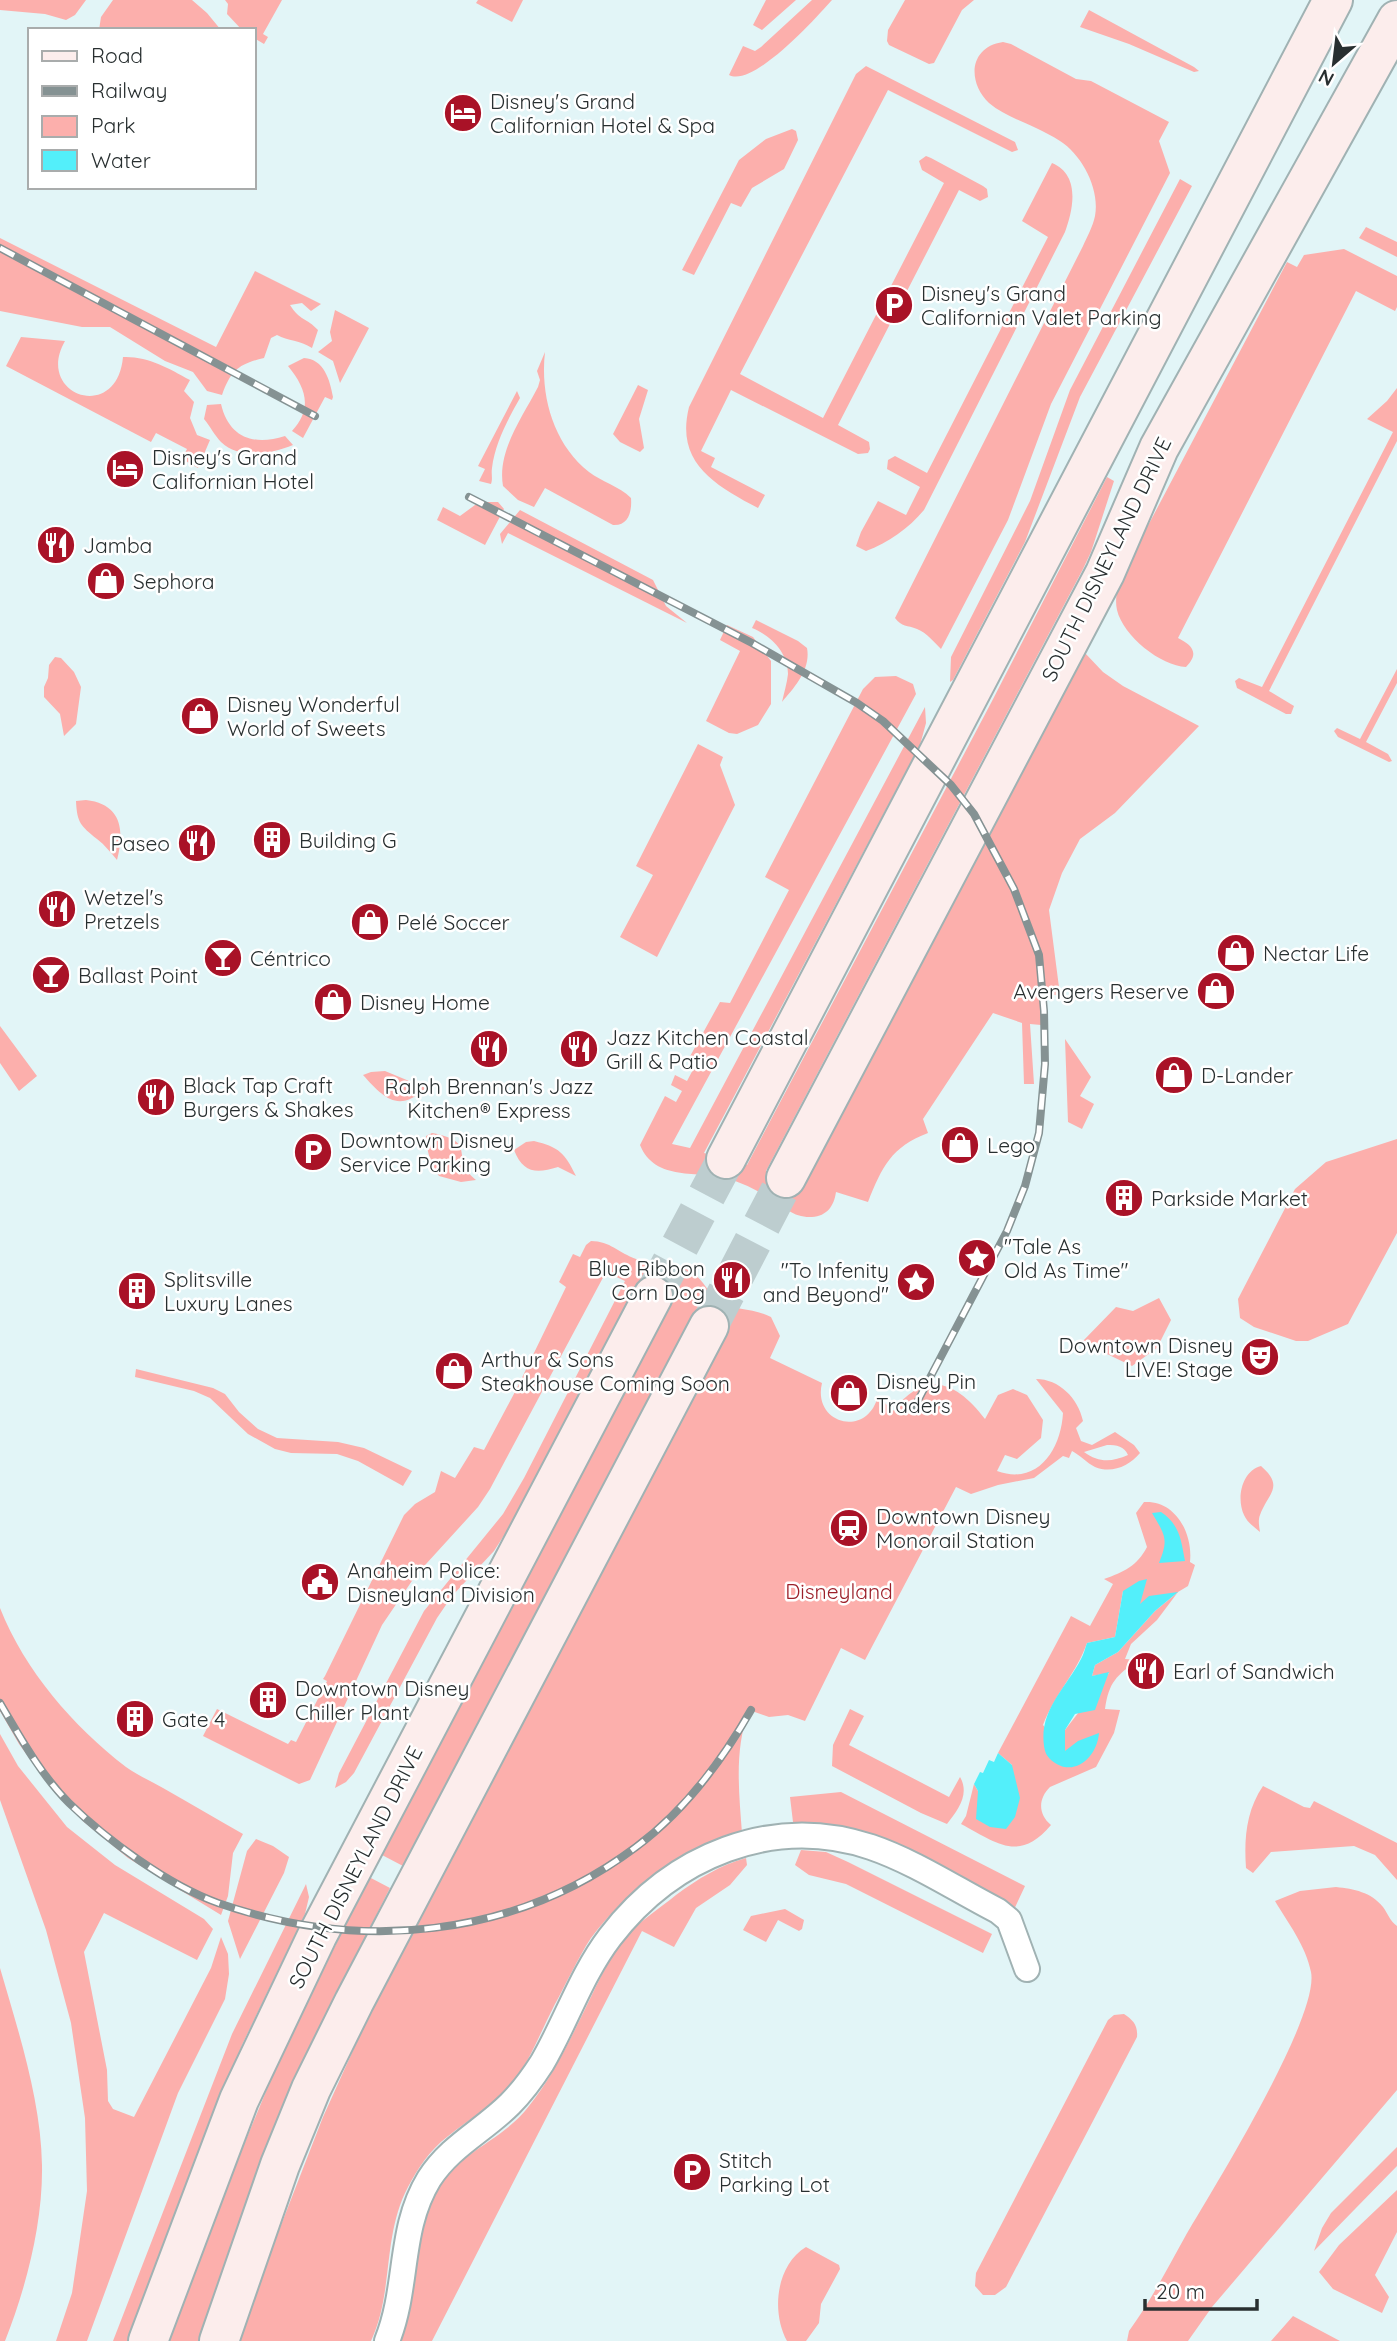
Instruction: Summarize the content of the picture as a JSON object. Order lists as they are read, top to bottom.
{
  "streets": {
    "main road": ["SOUTH DISNEYLAND DRIVE"]
  },
  "parks": ["Disneyland"],
  "places": {
    "hotel": ["Disney's Grand Californian Hotel & Spa", "Disney's Grand Californian Hotel"],
    "parking": ["Disney's Grand Californian Valet Parking", "Downtown Disney Service Parking", "Stitch Parking Lot"],
    "restaurant": [
      "Jamba",
      "Paseo",
      "Wetzel's Pretzels",
      "Ralph Brennan's Jazz Kitchen® Express",
      "Jazz Kitchen Coastal Grill & Patio",
      "Black Tap Craft Burgers & Shakes",
      "Blue Ribbon Corn Dog",
      "Earl of Sandwich"
    ],
    "shop": [
      "Sephora",
      "Disney Wonderful World of Sweets",
      "Pelé Soccer",
      "Nectar Life",
      "Avengers Reserve",
      "Disney Home",
      "D-Lander",
      "Lego",
      "Arthur & Sons Steakhouse Coming Soon",
      "Disney Pin Traders"
    ],
    "building": [
      "Building G",
      "Parkside Market",
      "Splitsville Luxury Lanes",
      "Downtown Disney Chiller Plant",
      "Gate 4"
    ],
    "bar": ["Céntrico", "Ballast Point"],
    "place": ["\"Tale As Old As Time\"", "\"To Infenity and Beyond\""],
    "theatre": ["Downtown Disney LIVE! Stage"],
    "station": ["Downtown Disney Monorail Station"],
    "public building": ["Anaheim Police: Disneyland Division"]
  },
  "legend": [
    "Road",
    "Railway",
    "Park",
    "Water"
  ],
  "scale_bar": "20 m",
  "north": "bottom left"
}
